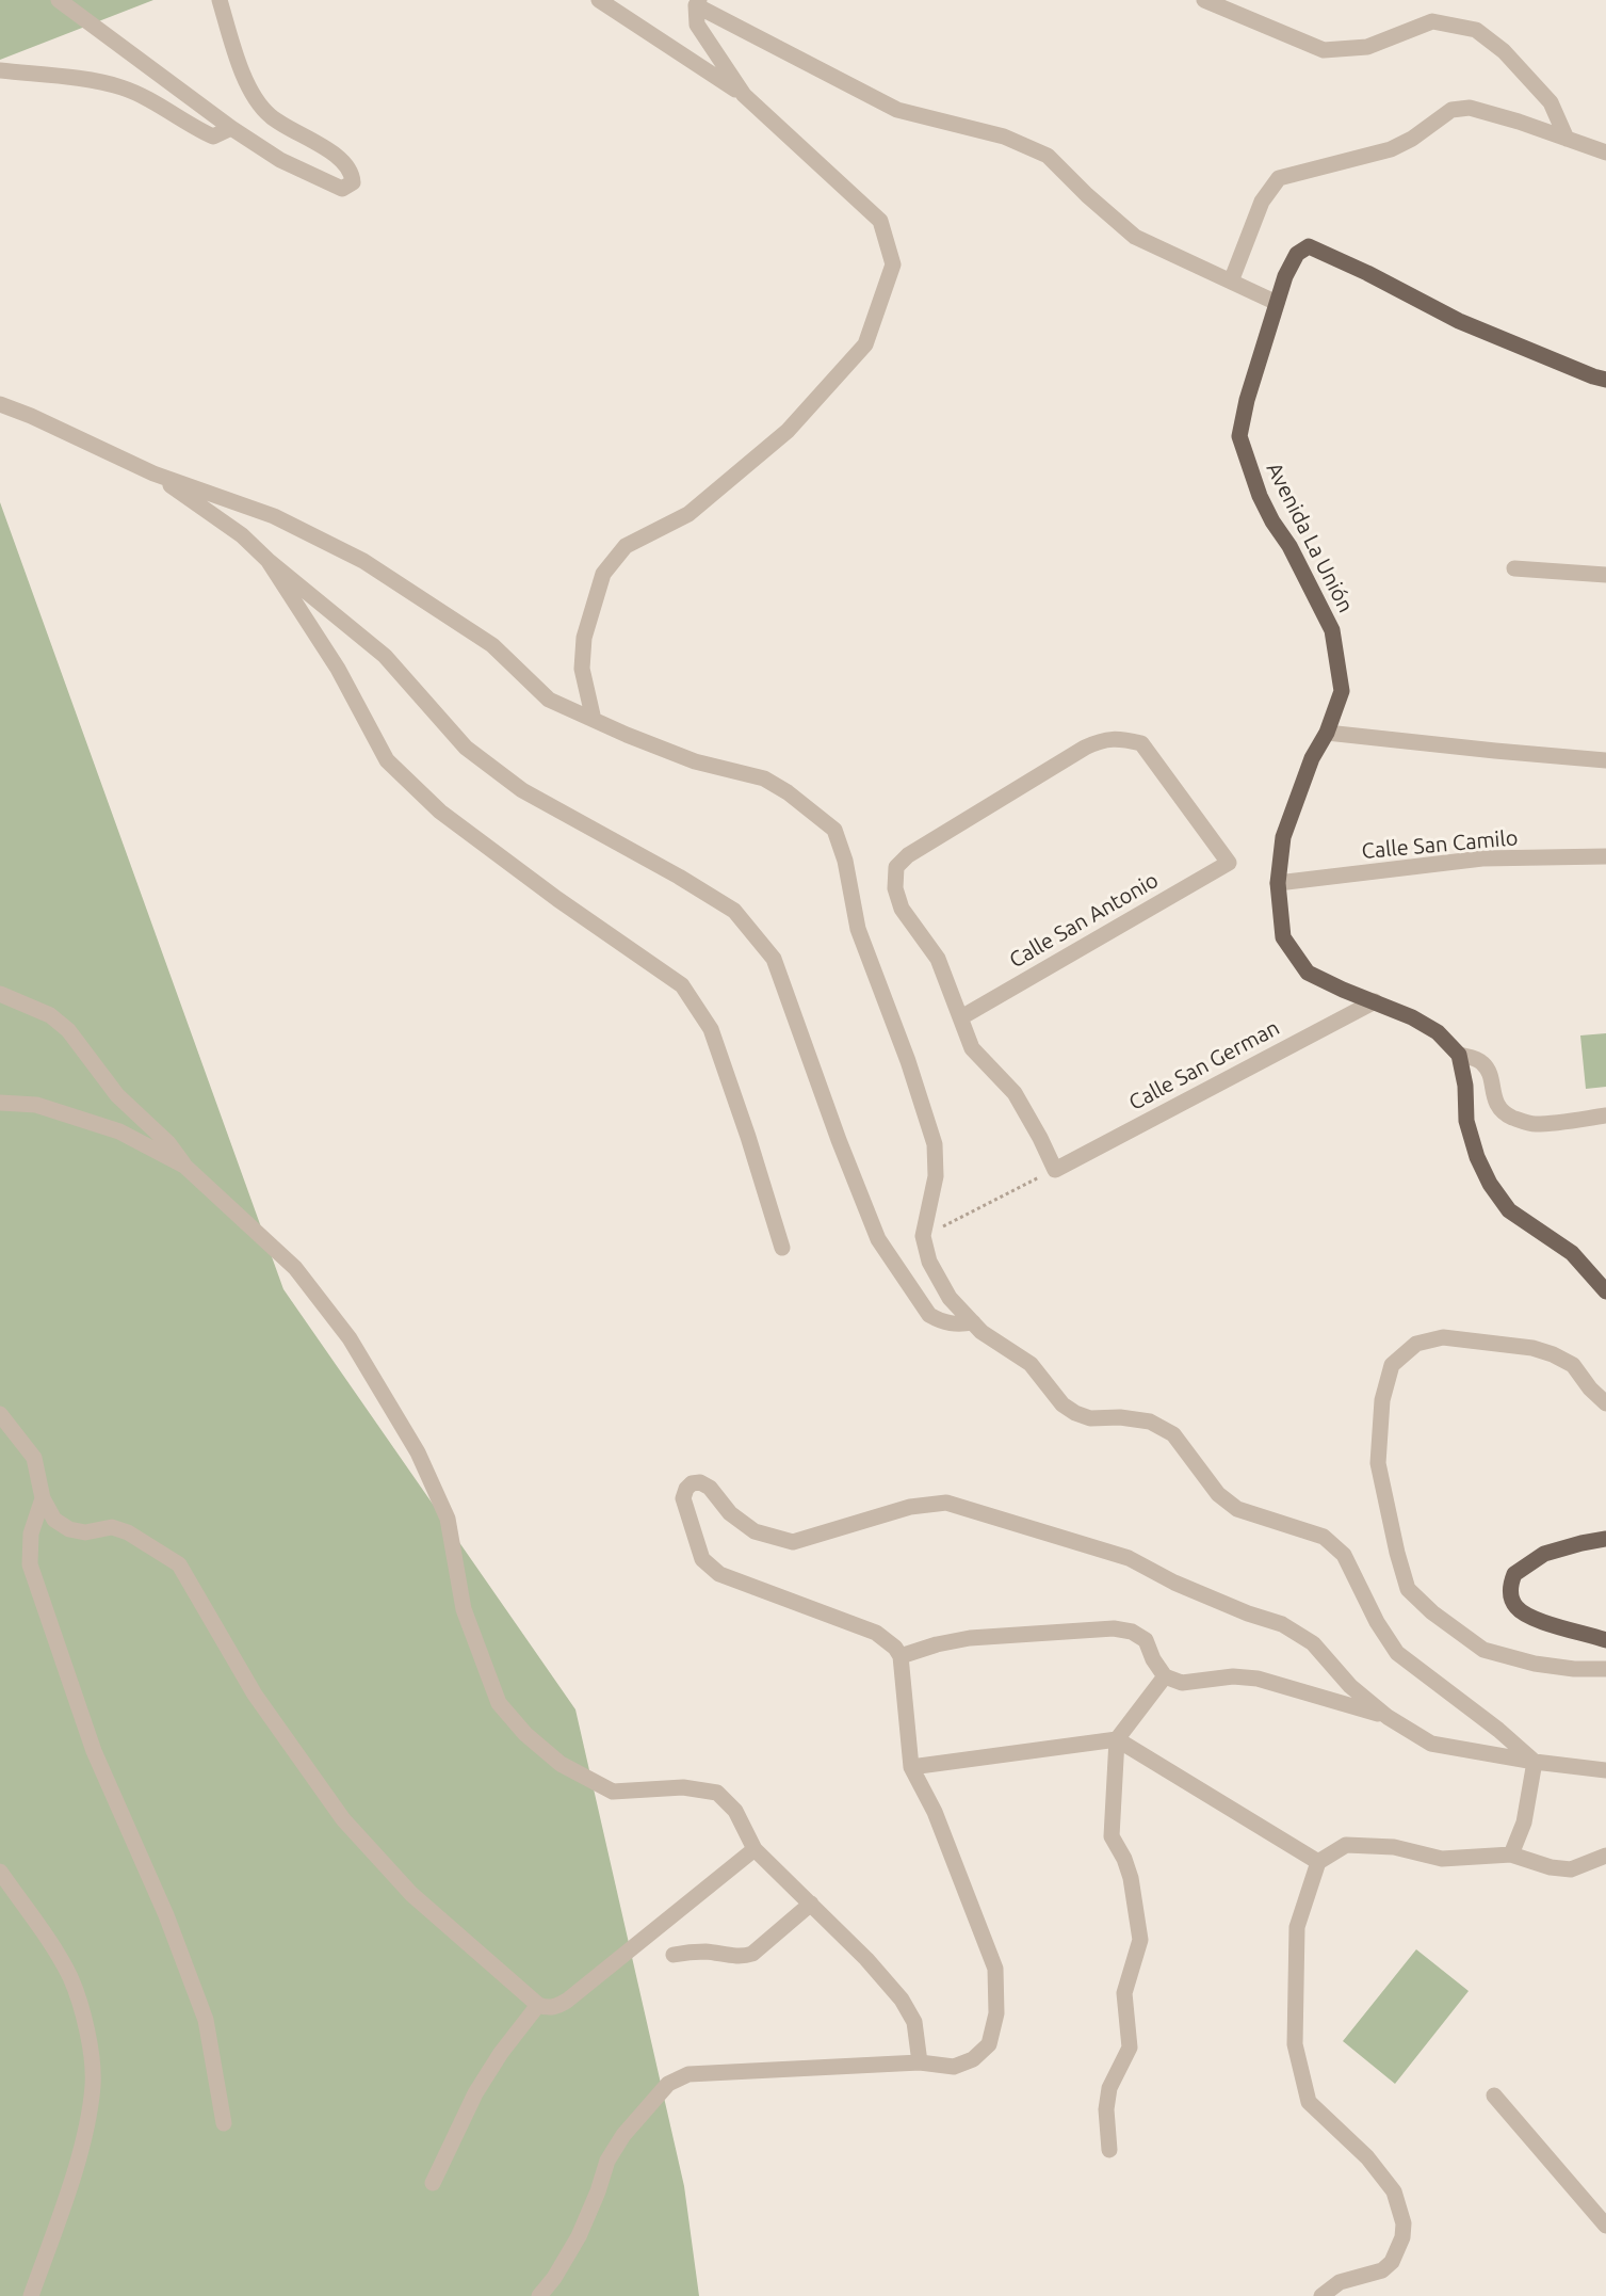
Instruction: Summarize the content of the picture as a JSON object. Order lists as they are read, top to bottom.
{
  "streets": {
    "main road": ["Avenida La Unión"],
    "street": ["Calle San Camilo", "Calle San Antonio", "Calle San German"]
  },
  "crossings": [
    ["Avenida La Unión", "Calle San Camilo"],
    ["Avenida La Unión", "Calle San German"]
  ]
}
